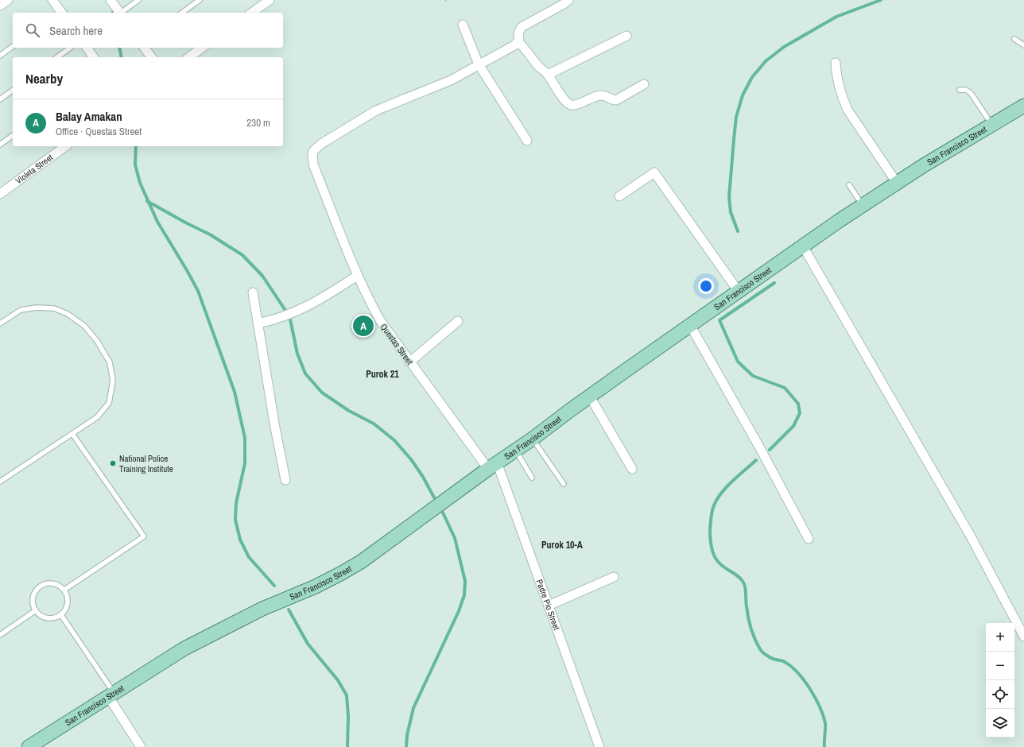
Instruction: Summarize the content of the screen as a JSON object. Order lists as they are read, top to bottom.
{
  "streets": {
    "main road": ["San Francisco Street"],
    "street": ["Violeta Street", "Questas Street", "Padre Pio Street"]
  },
  "crossings": [
    ["San Francisco Street", "Questas Street"],
    ["San Francisco Street", "Padre Pio Street"],
    ["Questas Street", "Padre Pio Street"]
  ],
  "districts": ["Purok 21", "Purok 10-A"],
  "places": ["National Police Training Institute"],
  "page": {
    "search": "Search here",
    "heading": "Nearby",
    "list": [
      {
        "mark": "A",
        "name": "Balay Amakan",
        "note": "Office · Questas Street",
        "value": "230 m"
      }
    ],
    "pins": "A",
    "map_buttons": ["+", "−"]
  }
}
